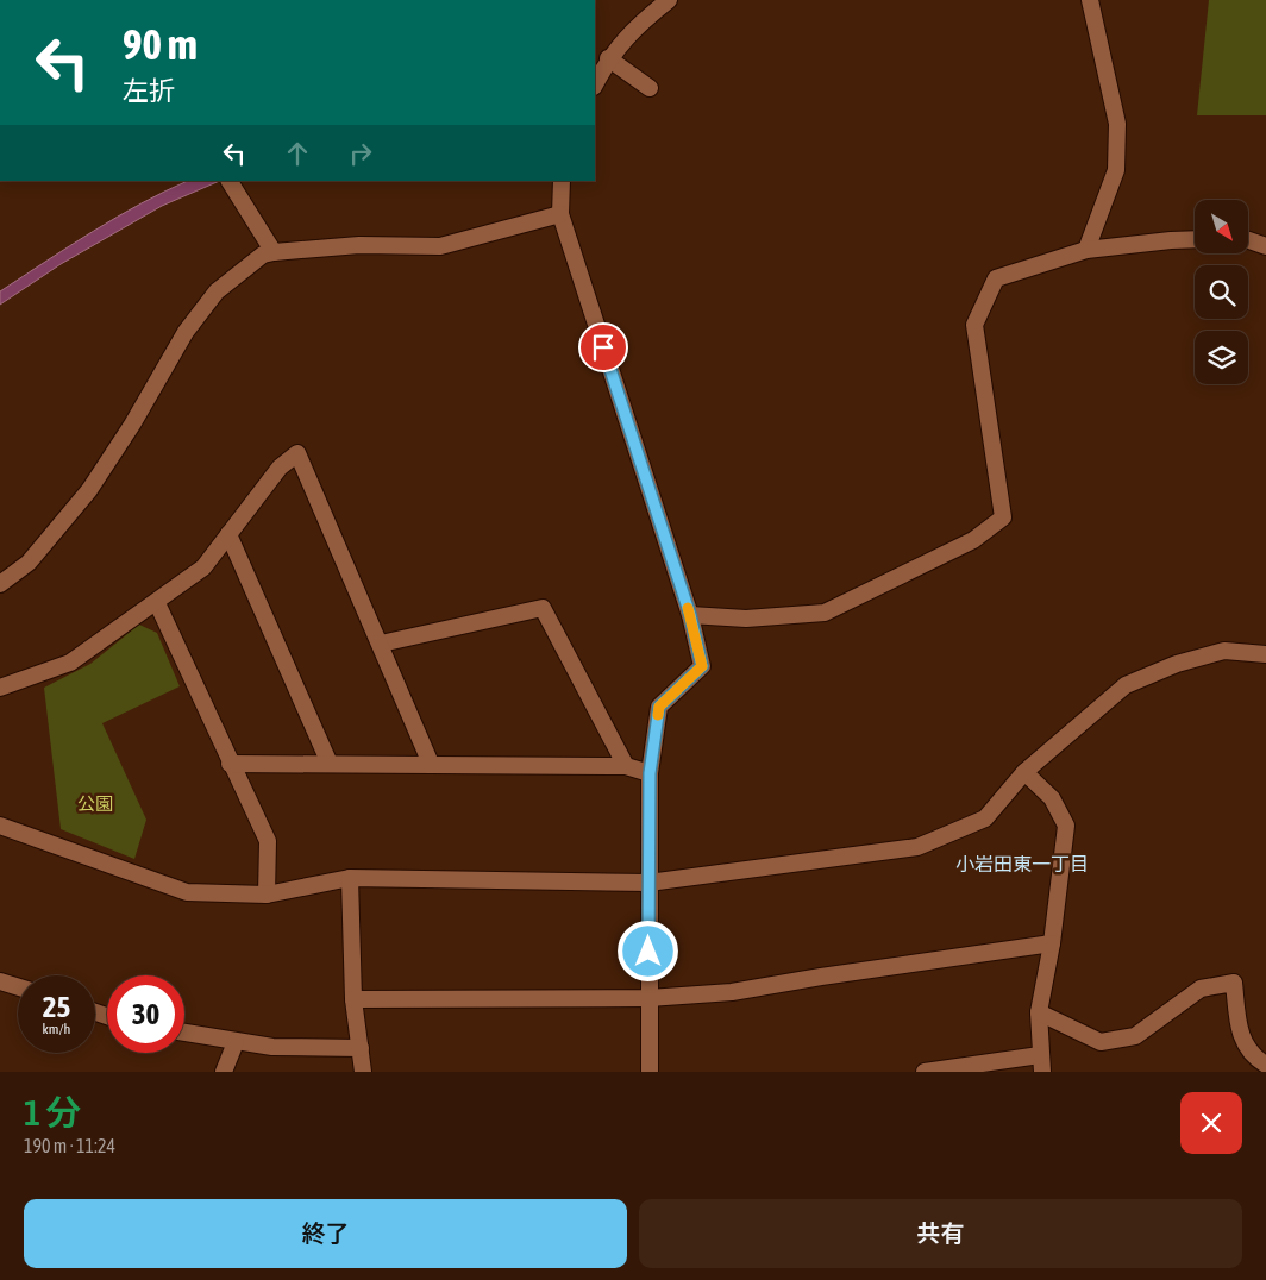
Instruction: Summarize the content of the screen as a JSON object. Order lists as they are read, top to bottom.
{
  "districts": ["小岩田東一丁目"],
  "parks": ["公園"],
  "north": "bottom right",
  "page": {
    "turn": ["90 m", "左折"],
    "speed": "25 km/h",
    "limit": "30",
    "heading": ["1 分", "190 m · 11:24"],
    "buttons": ["終了", "共有"]
  }
}
